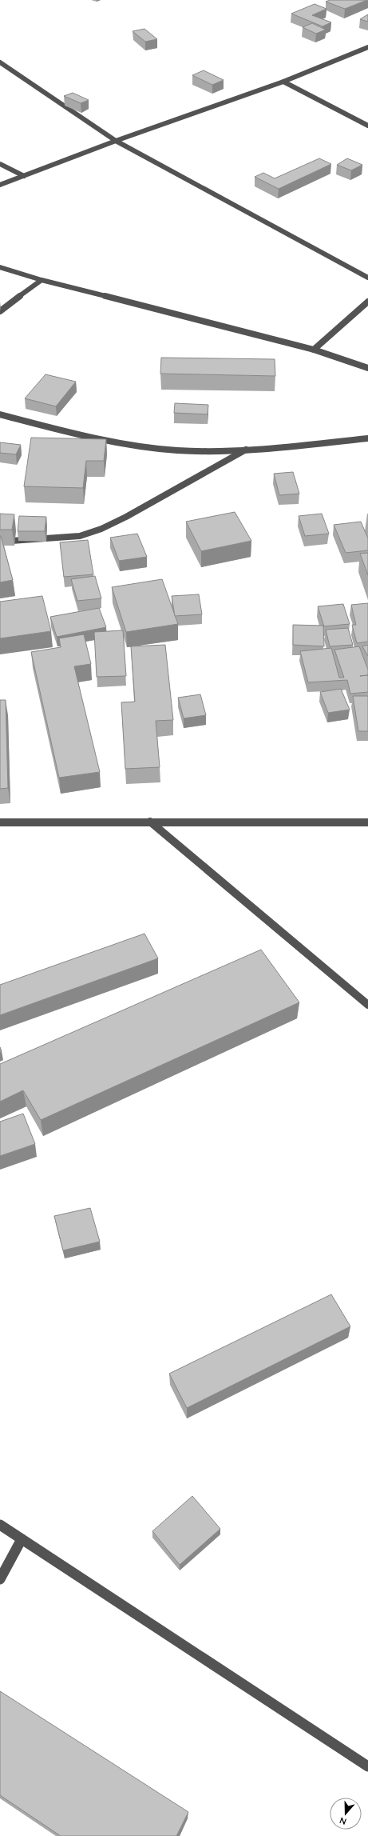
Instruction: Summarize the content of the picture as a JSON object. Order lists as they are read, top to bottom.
{
  "north": "bottom"
}
